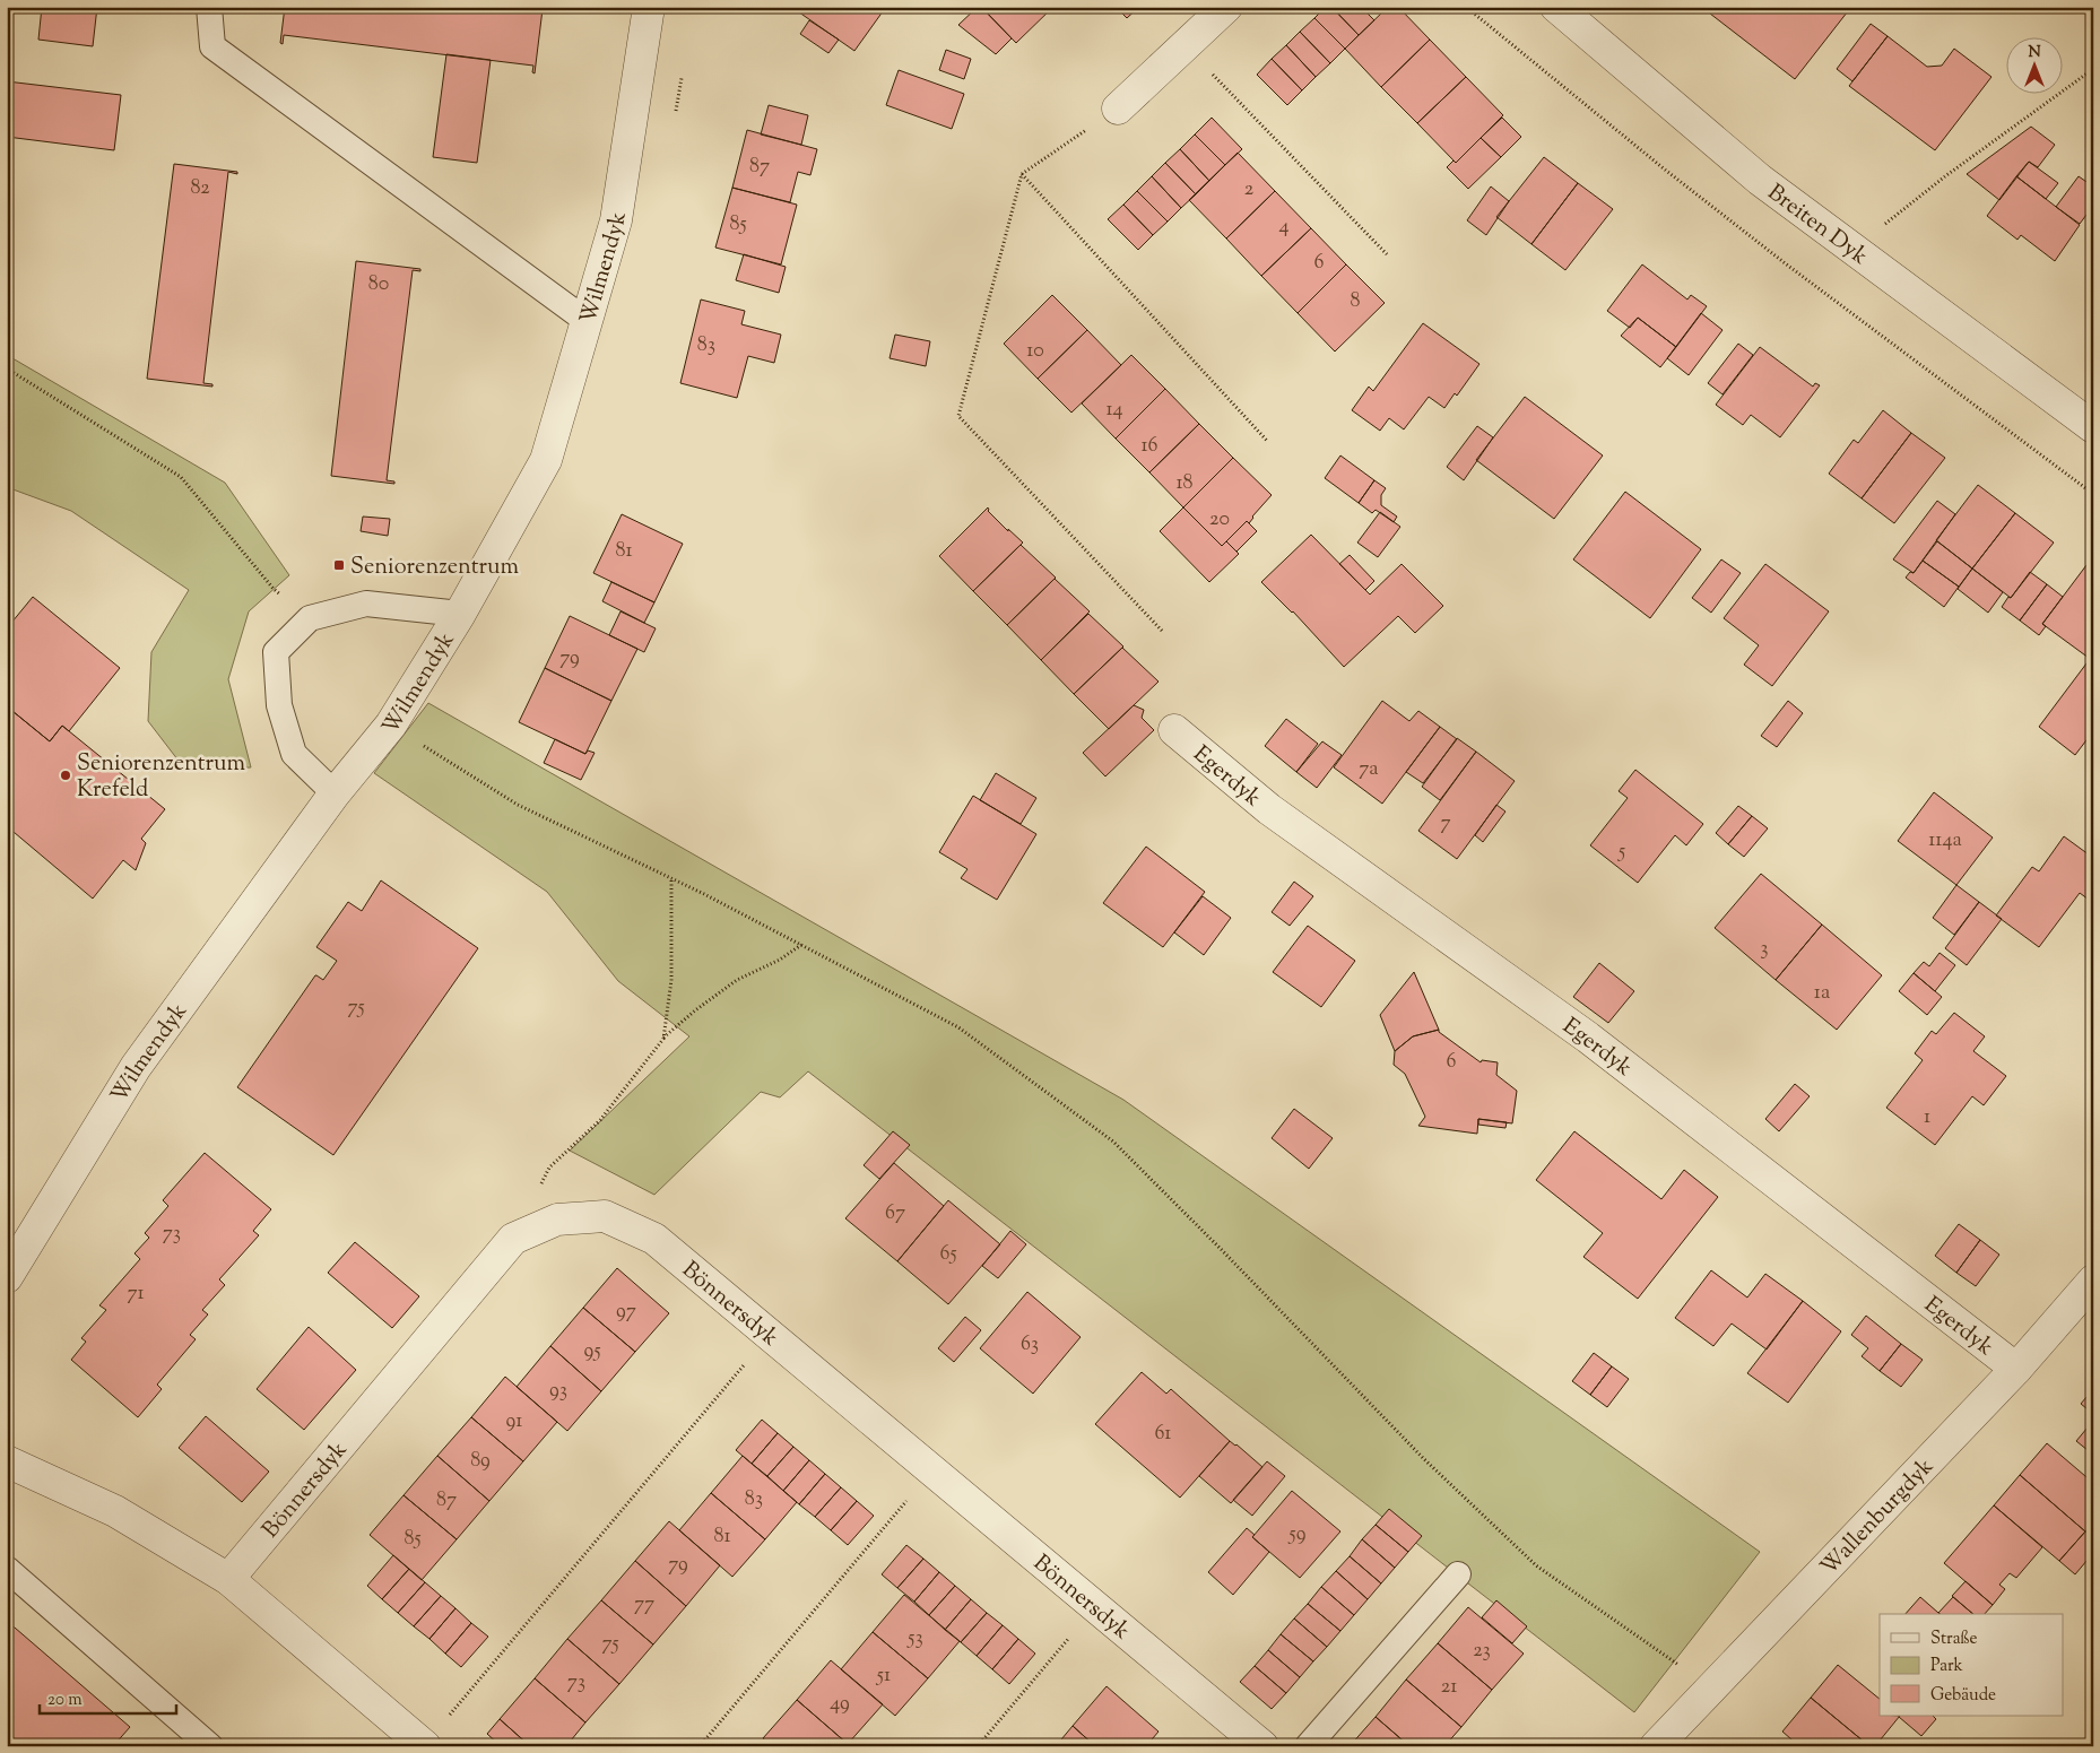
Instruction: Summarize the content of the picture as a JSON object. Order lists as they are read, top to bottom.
{
  "streets": {
    "street": [
      "Breiten Dyk",
      "Wilmendyk",
      "Egerdyk",
      "Bönnersdyk",
      "Wallenburgdyk"
    ]
  },
  "crossings": [
    ["Egerdyk", "Wallenburgdyk"]
  ],
  "places": {
    "transit": ["Seniorenzentrum"],
    "other": ["Seniorenzentrum Krefeld"]
  },
  "house_numbers": [
    "87",
    "82",
    "2",
    "85",
    "4",
    "6",
    "80",
    "8",
    "83",
    "10",
    "14",
    "16",
    "18",
    "20",
    "81",
    "79",
    "7a",
    "7",
    "114a",
    "5",
    "3",
    "1a",
    "75",
    "6",
    "1",
    "67",
    "73",
    "65",
    "71",
    "97",
    "63",
    "95",
    "93",
    "91",
    "61",
    "89",
    "83",
    "87",
    "59",
    "81",
    "85",
    "79",
    "77",
    "53",
    "75",
    "23",
    "51",
    "73",
    "21",
    "49"
  ],
  "legend": ["Straße", "Park", "Gebäude"],
  "scale_bar": "20 m",
  "north": "top"
}
